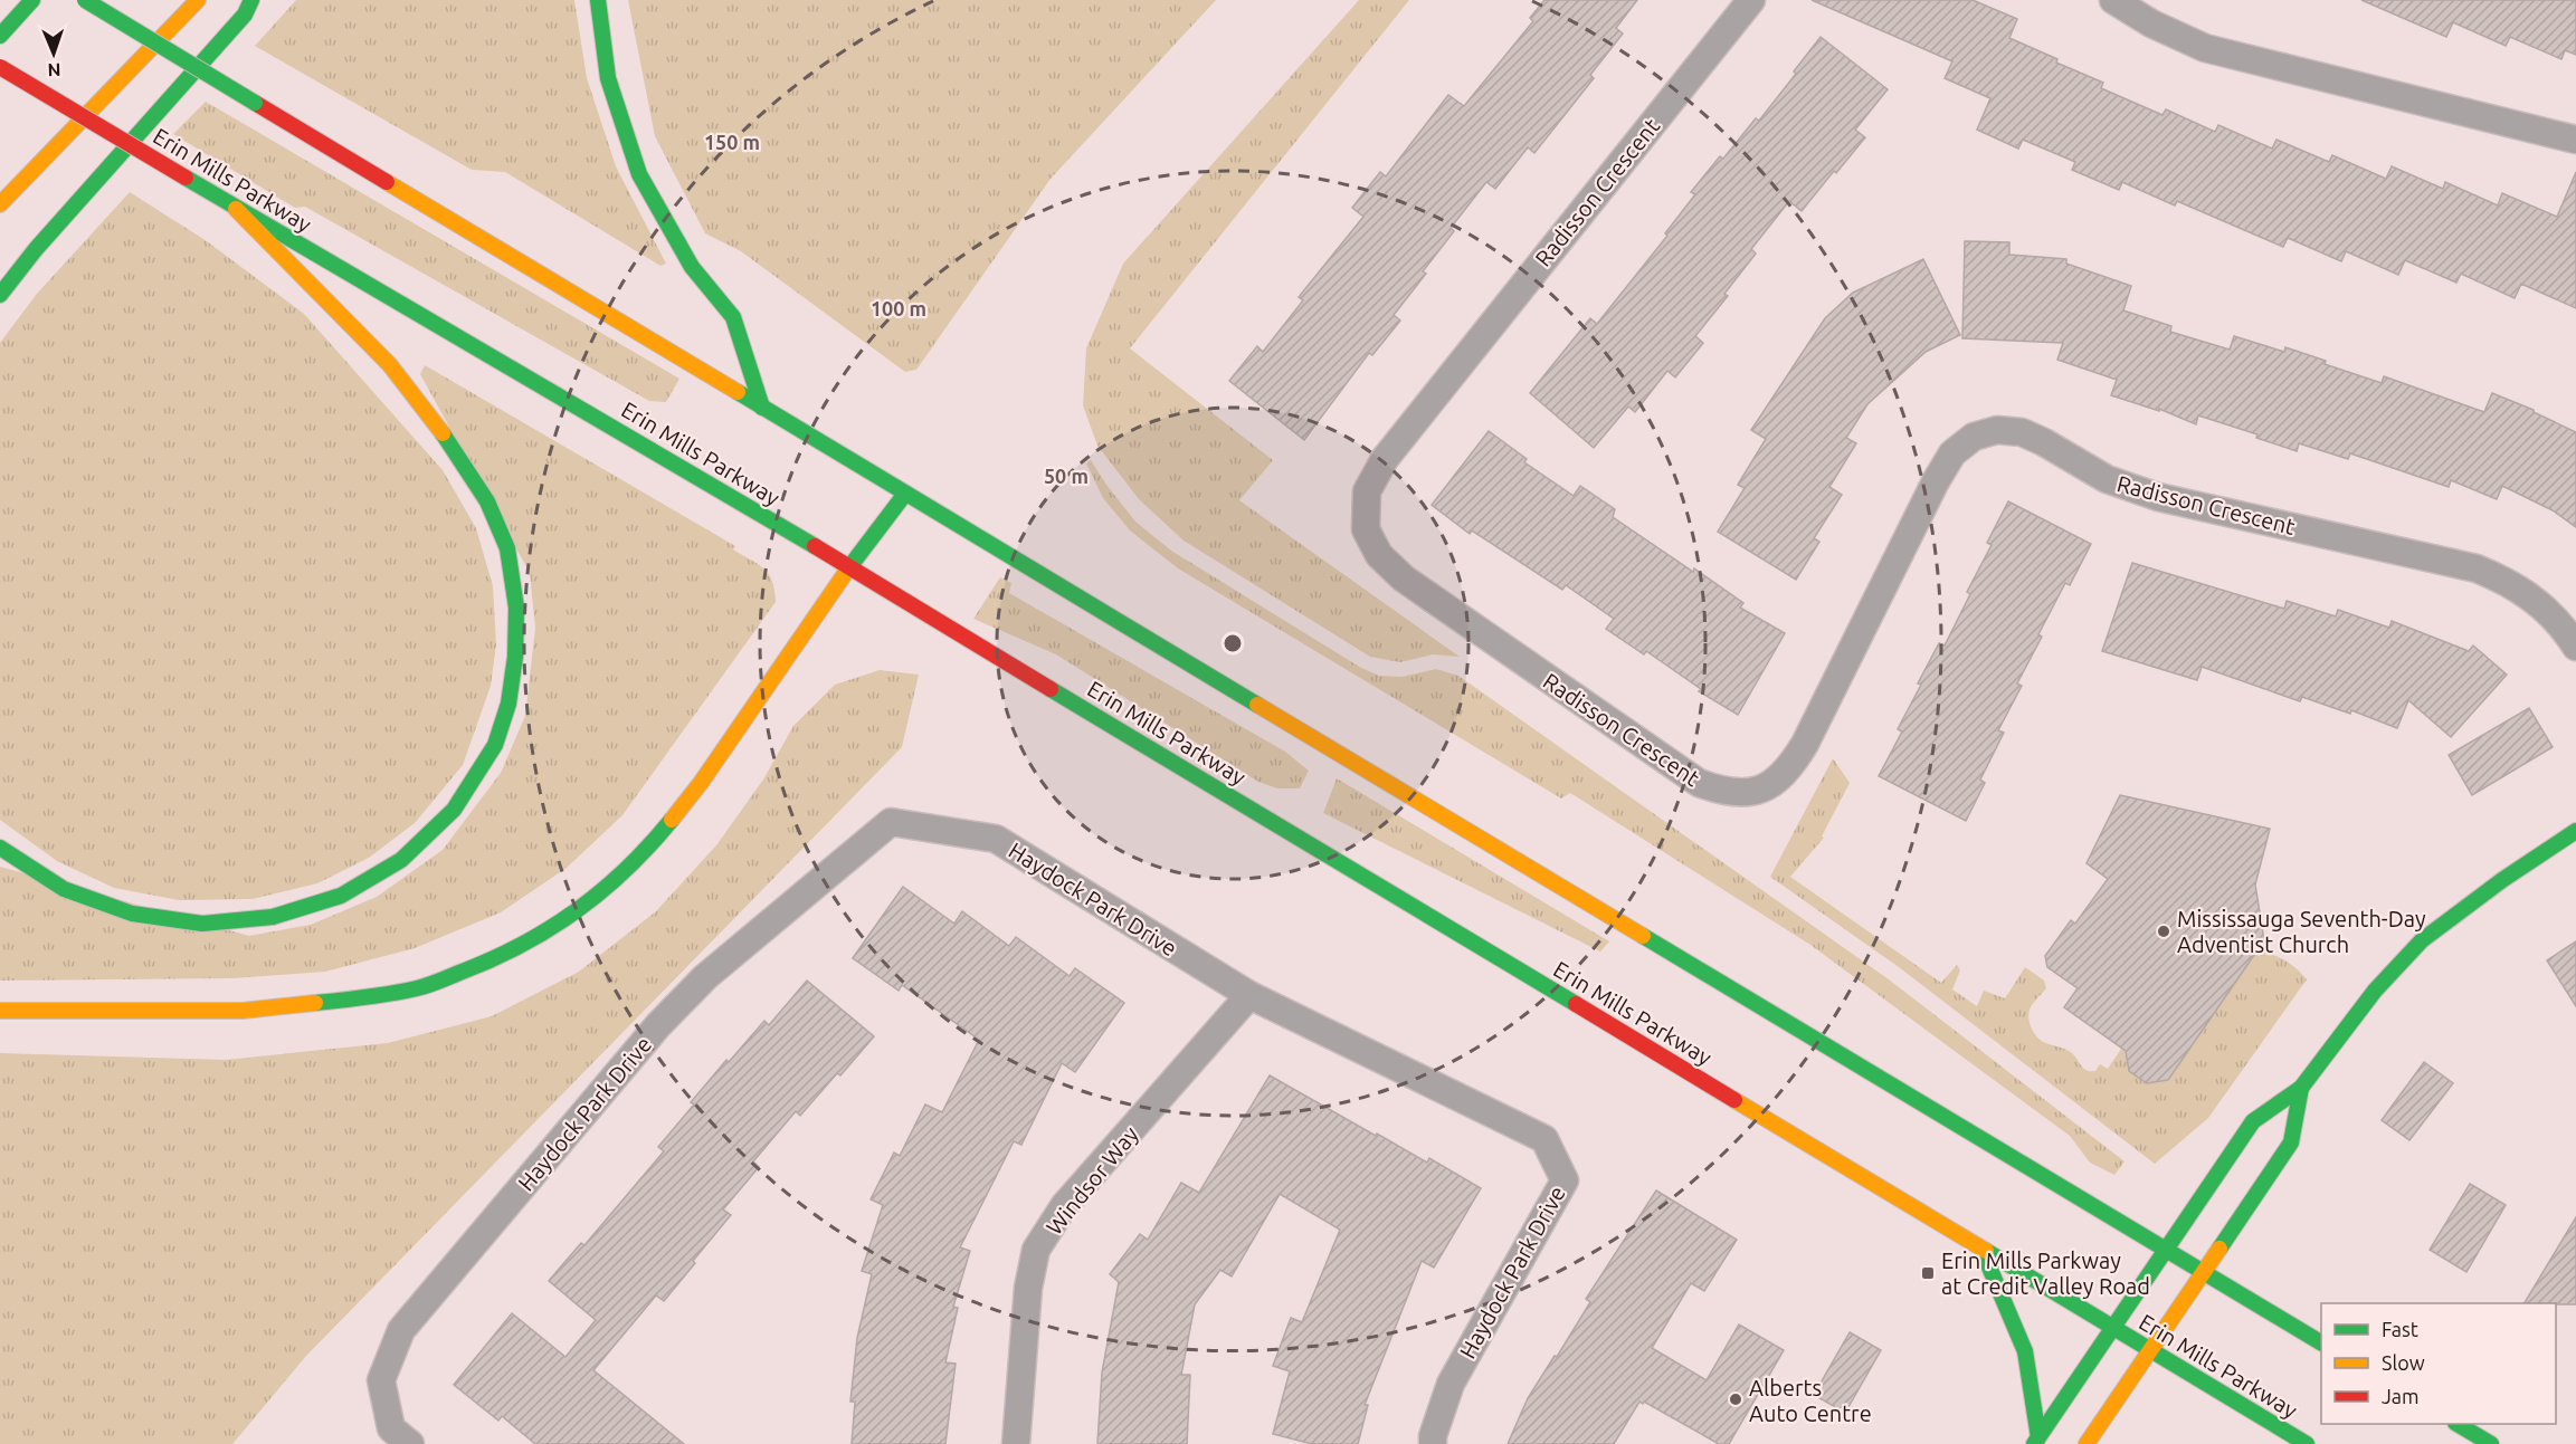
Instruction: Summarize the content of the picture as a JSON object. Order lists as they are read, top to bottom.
{
  "streets": {
    "main road": ["Erin Mills Parkway"],
    "street": ["Radisson Crescent", "Haydock Park Drive", "Windsor Way"]
  },
  "crossings": [
    ["Haydock Park Drive", "Windsor Way"]
  ],
  "places": {
    "other": ["Mississauga Seventh-Day Adventist Church", "Alberts Auto Centre"],
    "transit": ["Erin Mills Parkway at Credit Valley Road"]
  },
  "legend": ["Fast", "Slow", "Jam"],
  "north": "bottom",
  "rings": ["150 m", "100 m", "50 m"]
}
